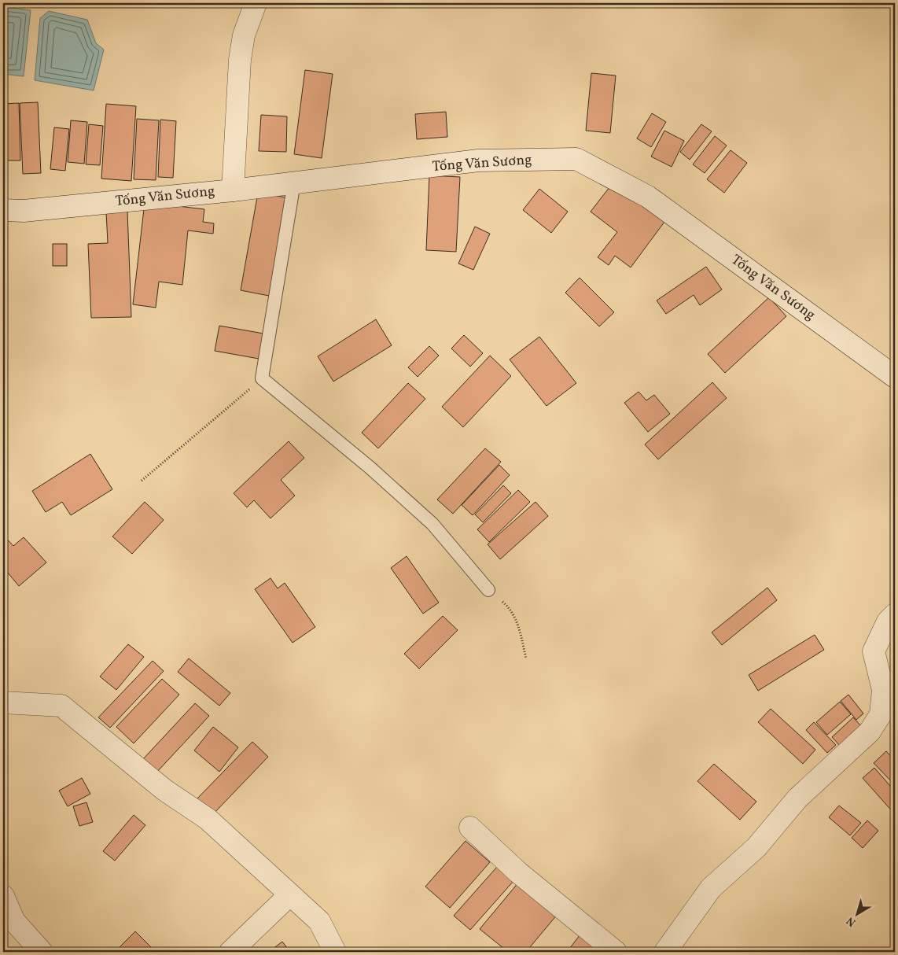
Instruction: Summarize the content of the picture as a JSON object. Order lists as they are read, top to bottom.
{
  "streets": {
    "street": ["Tống Văn Sương"]
  },
  "north": "bottom left"
}
